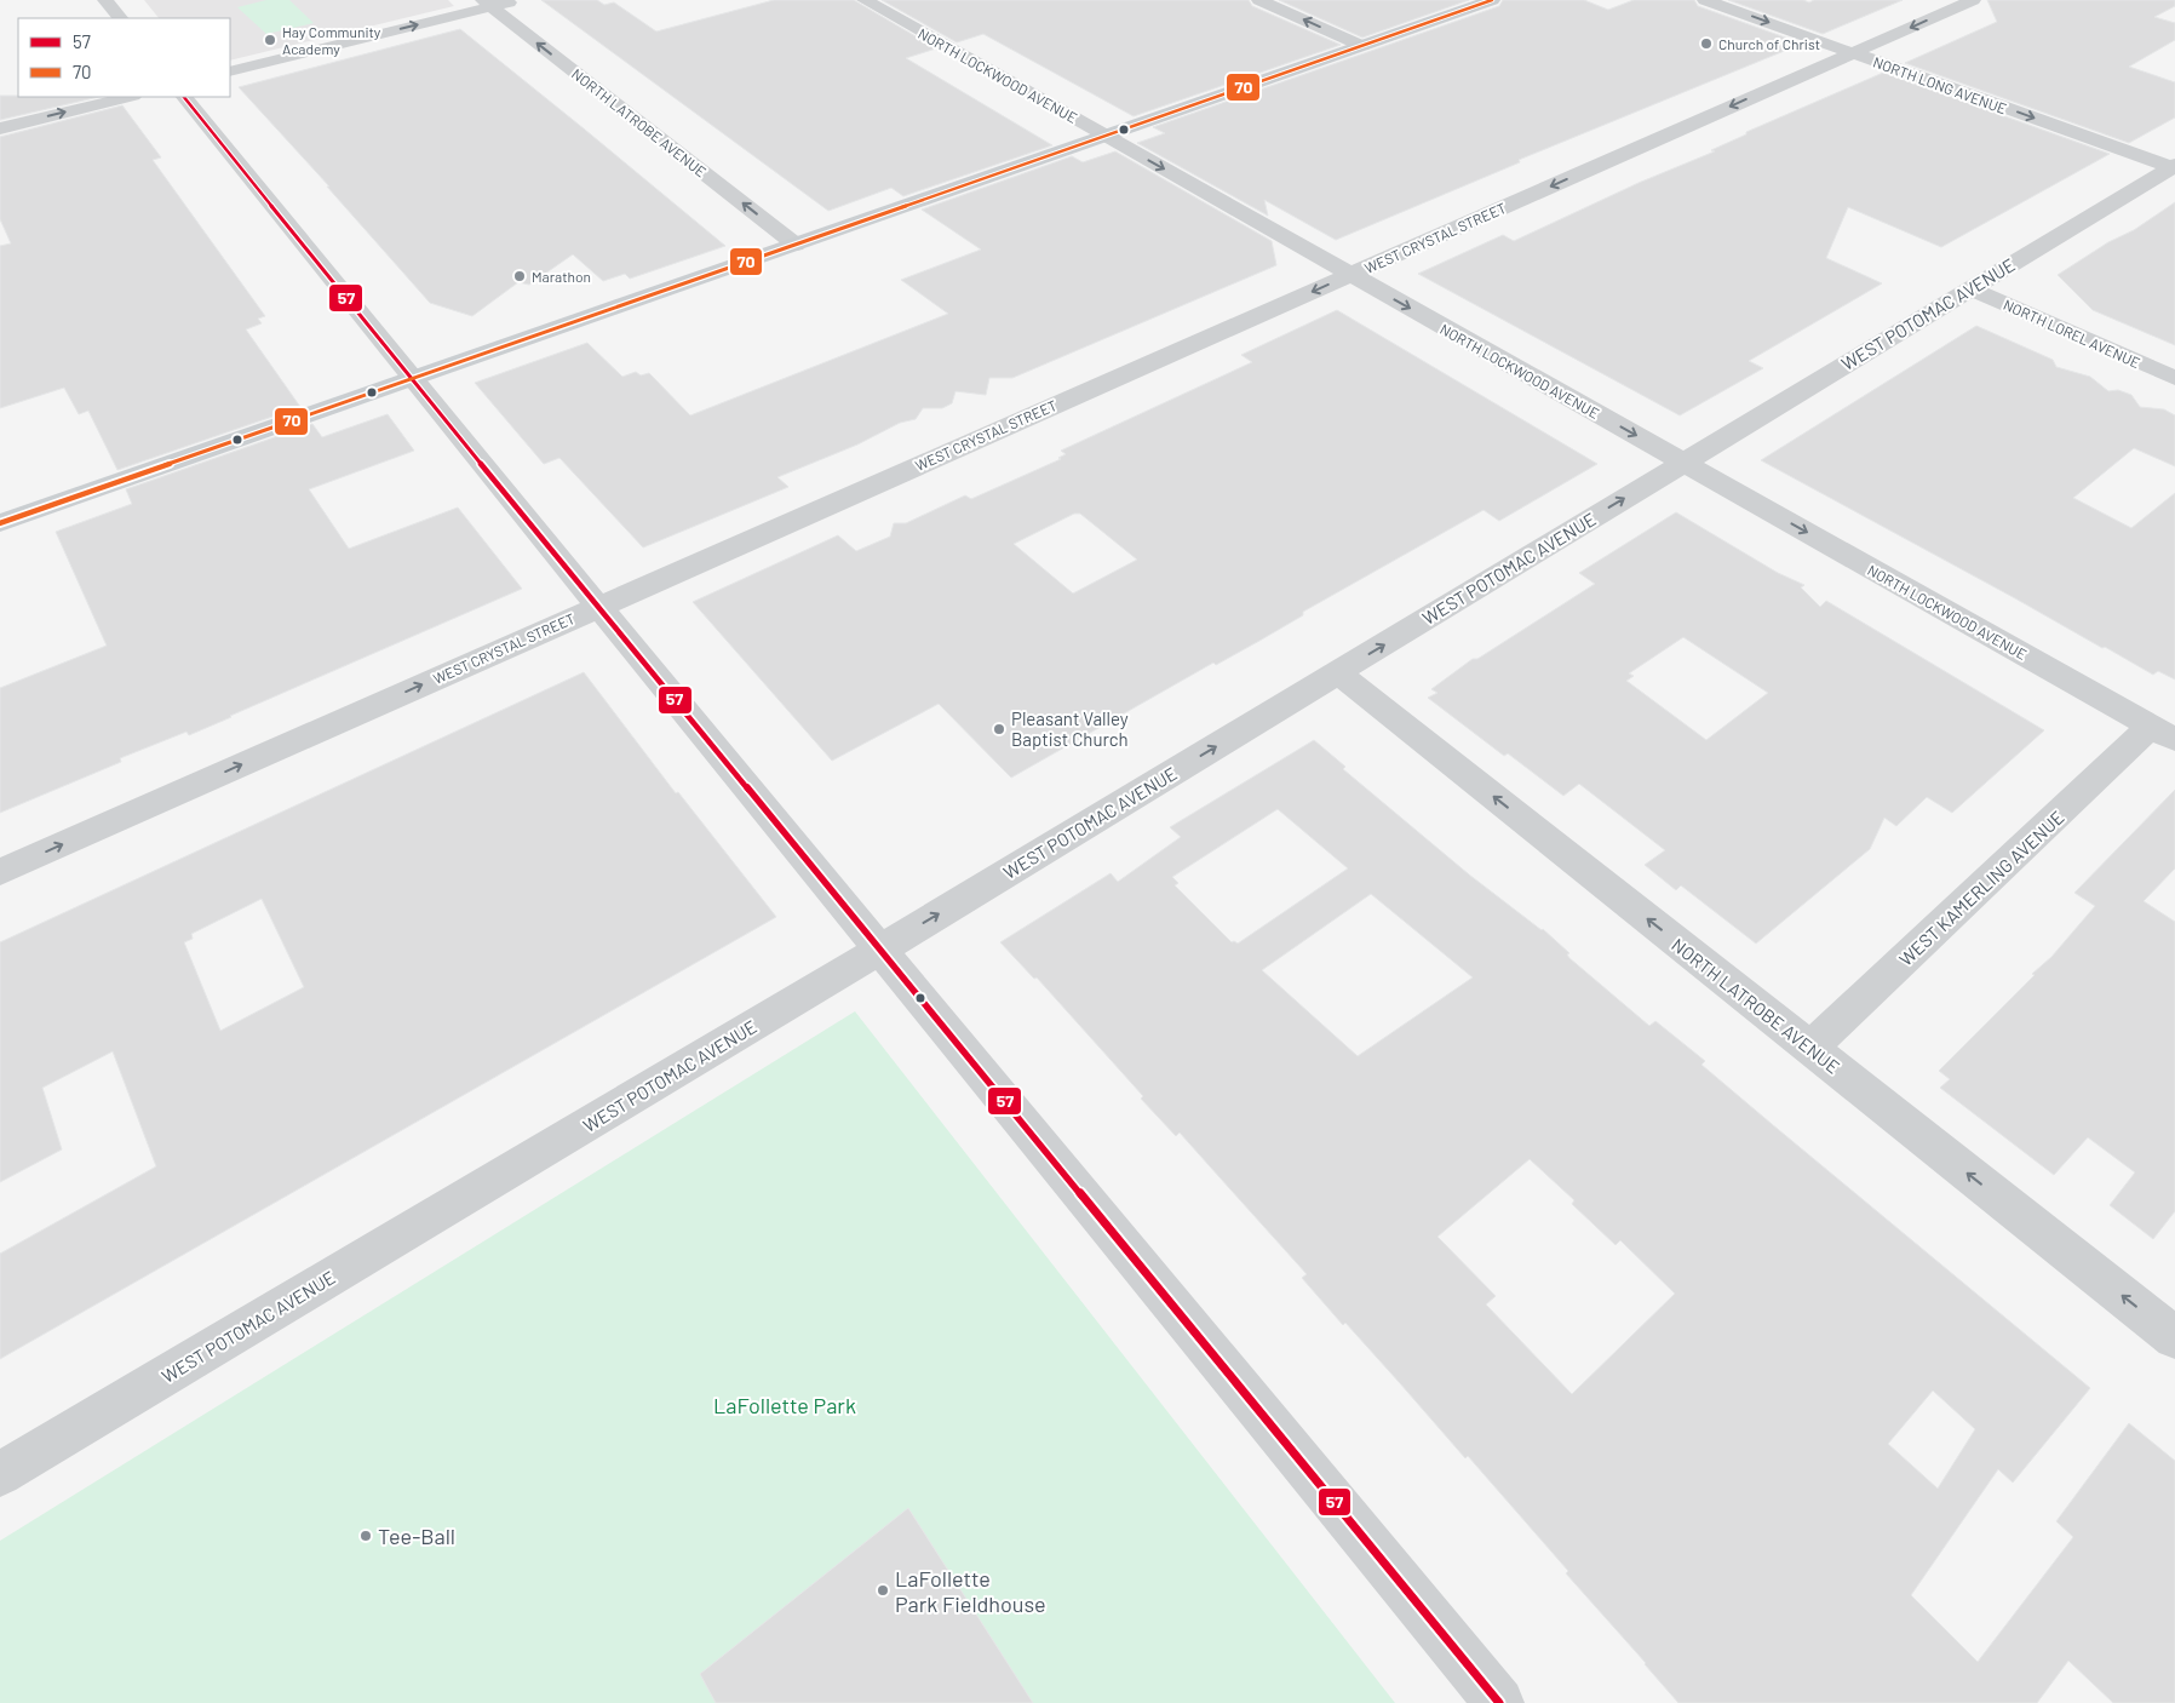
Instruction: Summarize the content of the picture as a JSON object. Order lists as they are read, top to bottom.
{
  "streets": {
    "street": [
      "NORTH LOCKWOOD AVENUE",
      "NORTH LONG AVENUE",
      "NORTH LATROBE AVENUE",
      "WEST CRYSTAL STREET",
      "WEST POTOMAC AVENUE",
      "NORTH LOREL AVENUE",
      "WEST KAMERLING AVENUE"
    ]
  },
  "crossings": [
    ["NORTH LOCKWOOD AVENUE", "WEST CRYSTAL STREET"],
    ["NORTH LOCKWOOD AVENUE", "WEST POTOMAC AVENUE"],
    ["NORTH LOCKWOOD AVENUE", "WEST KAMERLING AVENUE"],
    ["NORTH LONG AVENUE", "WEST CRYSTAL STREET"],
    ["NORTH LONG AVENUE", "WEST POTOMAC AVENUE"],
    ["NORTH LATROBE AVENUE", "WEST POTOMAC AVENUE"],
    ["NORTH LATROBE AVENUE", "WEST KAMERLING AVENUE"],
    ["WEST POTOMAC AVENUE", "NORTH LOREL AVENUE"]
  ],
  "one_way": [
    "NORTH LOCKWOOD AVENUE",
    "NORTH LONG AVENUE",
    "NORTH LATROBE AVENUE",
    "WEST POTOMAC AVENUE"
  ],
  "parks": ["LaFollette Park"],
  "places": [
    "Hay Community Academy",
    "Church of Christ",
    "Marathon",
    "Pleasant Valley Baptist Church",
    "Tee-Ball",
    "LaFollette Park Fieldhouse"
  ],
  "lines": ["transit line 70", "transit line 57"],
  "legend": ["57", "70"]
}
